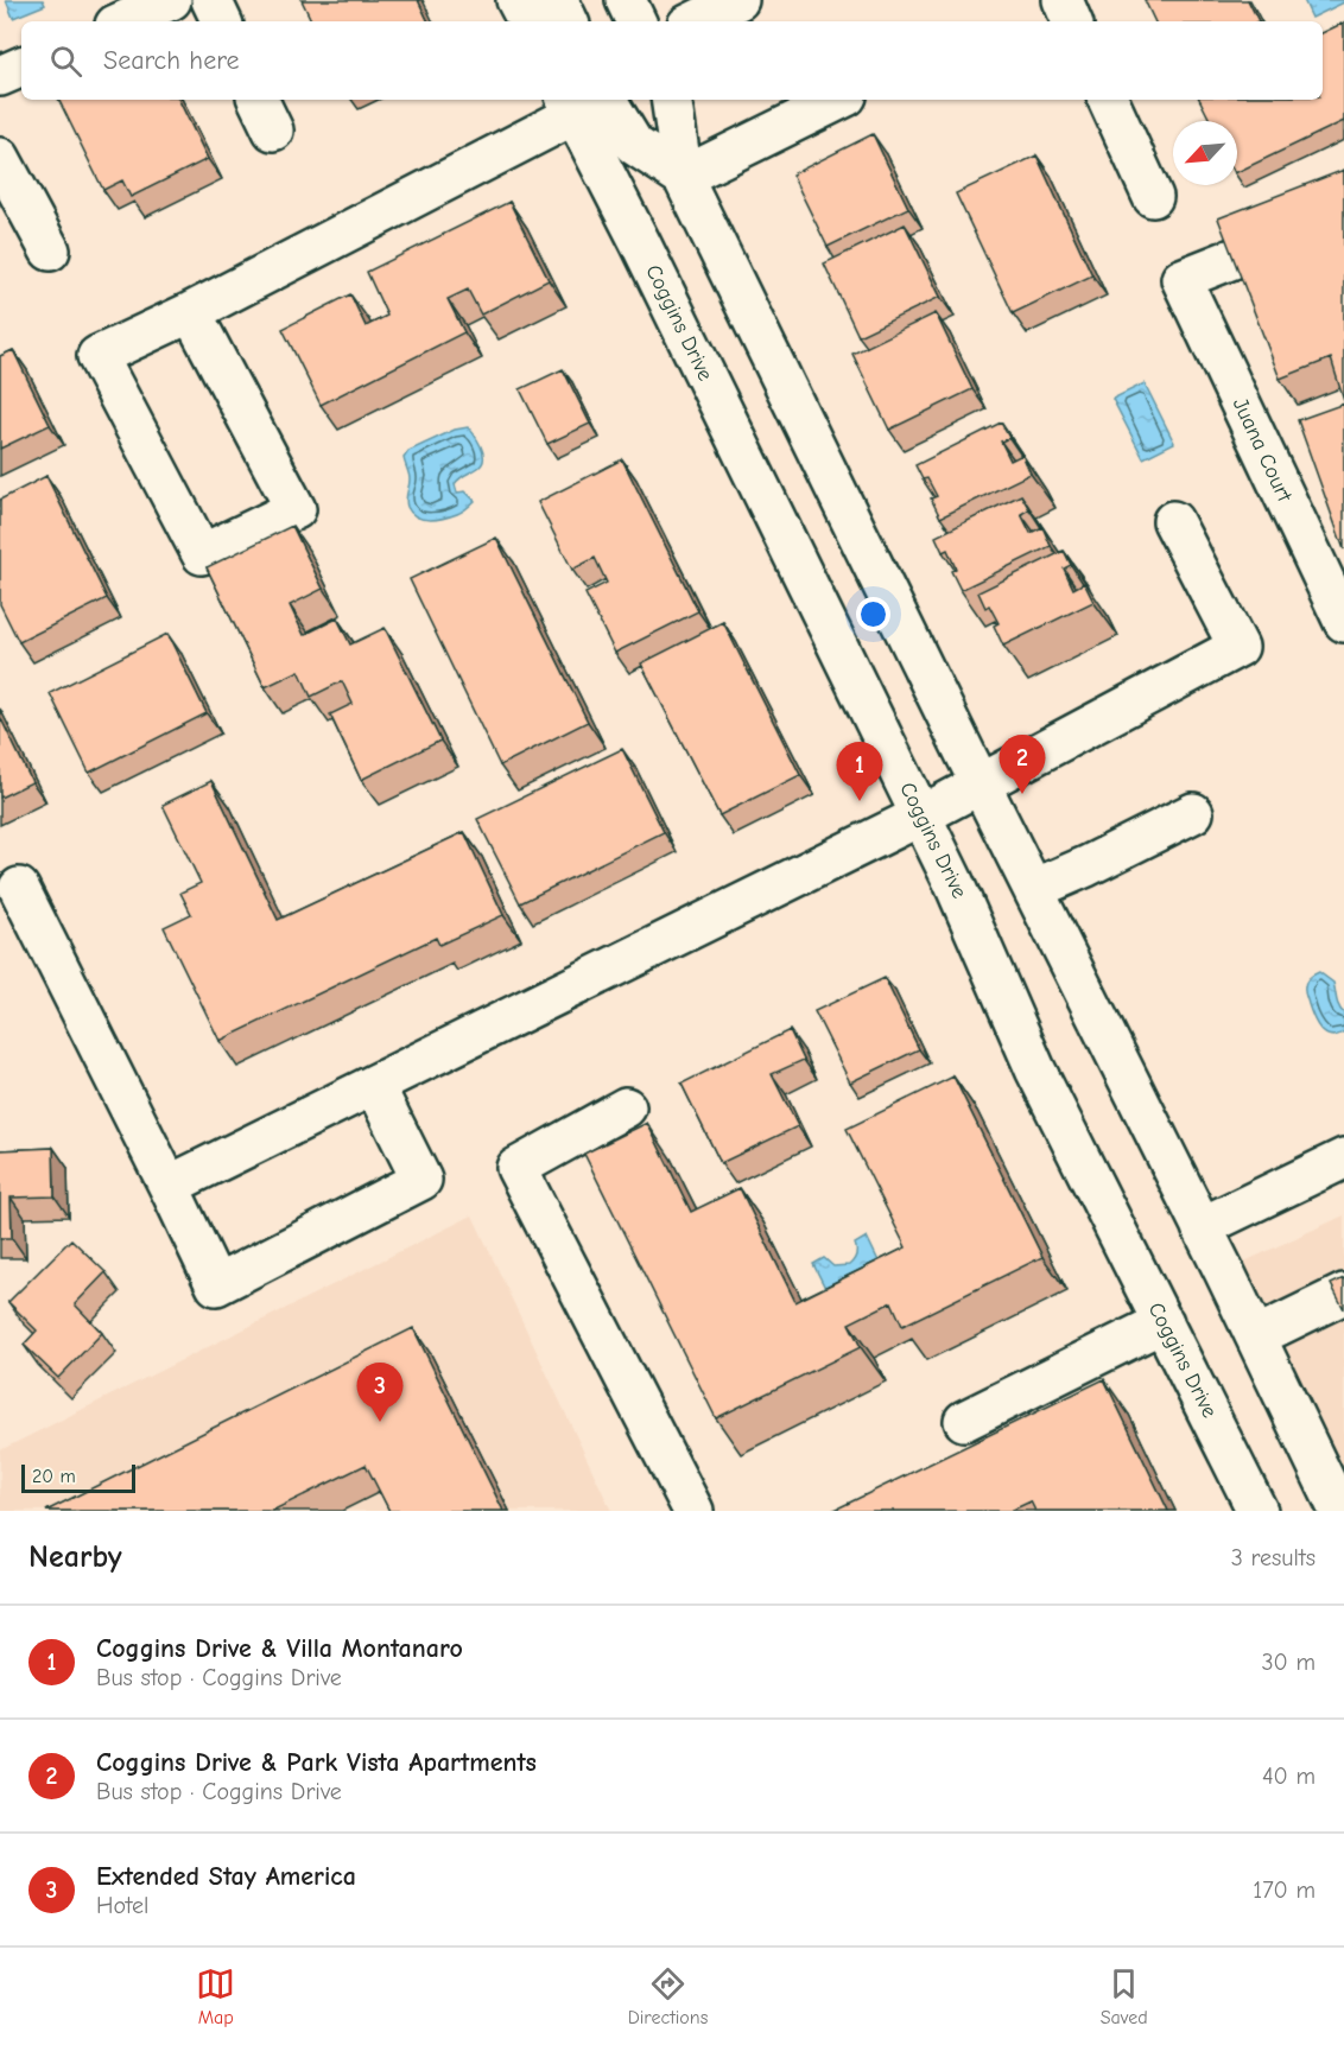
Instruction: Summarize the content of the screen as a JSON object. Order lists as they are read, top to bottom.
{
  "streets": {
    "street": ["Coggins Drive", "Juana Court"]
  },
  "scale_bar": "20 m",
  "north": "bottom left",
  "page": {
    "search": "Search here",
    "pins": ["2", "1", "3"],
    "scale": "20 m",
    "heading": ["Nearby", "3 results"],
    "list": [
      {
        "mark": "1",
        "name": "Coggins Drive & Villa Montanaro",
        "note": "Bus stop · Coggins Drive",
        "value": "30 m"
      },
      {
        "mark": "2",
        "name": "Coggins Drive & Park Vista Apartments",
        "note": "Bus stop · Coggins Drive",
        "value": "40 m"
      },
      {
        "mark": "3",
        "name": "Extended Stay America",
        "note": "Hotel",
        "value": "170 m"
      }
    ],
    "nav": ["Map", "Directions", "Saved"]
  }
}
